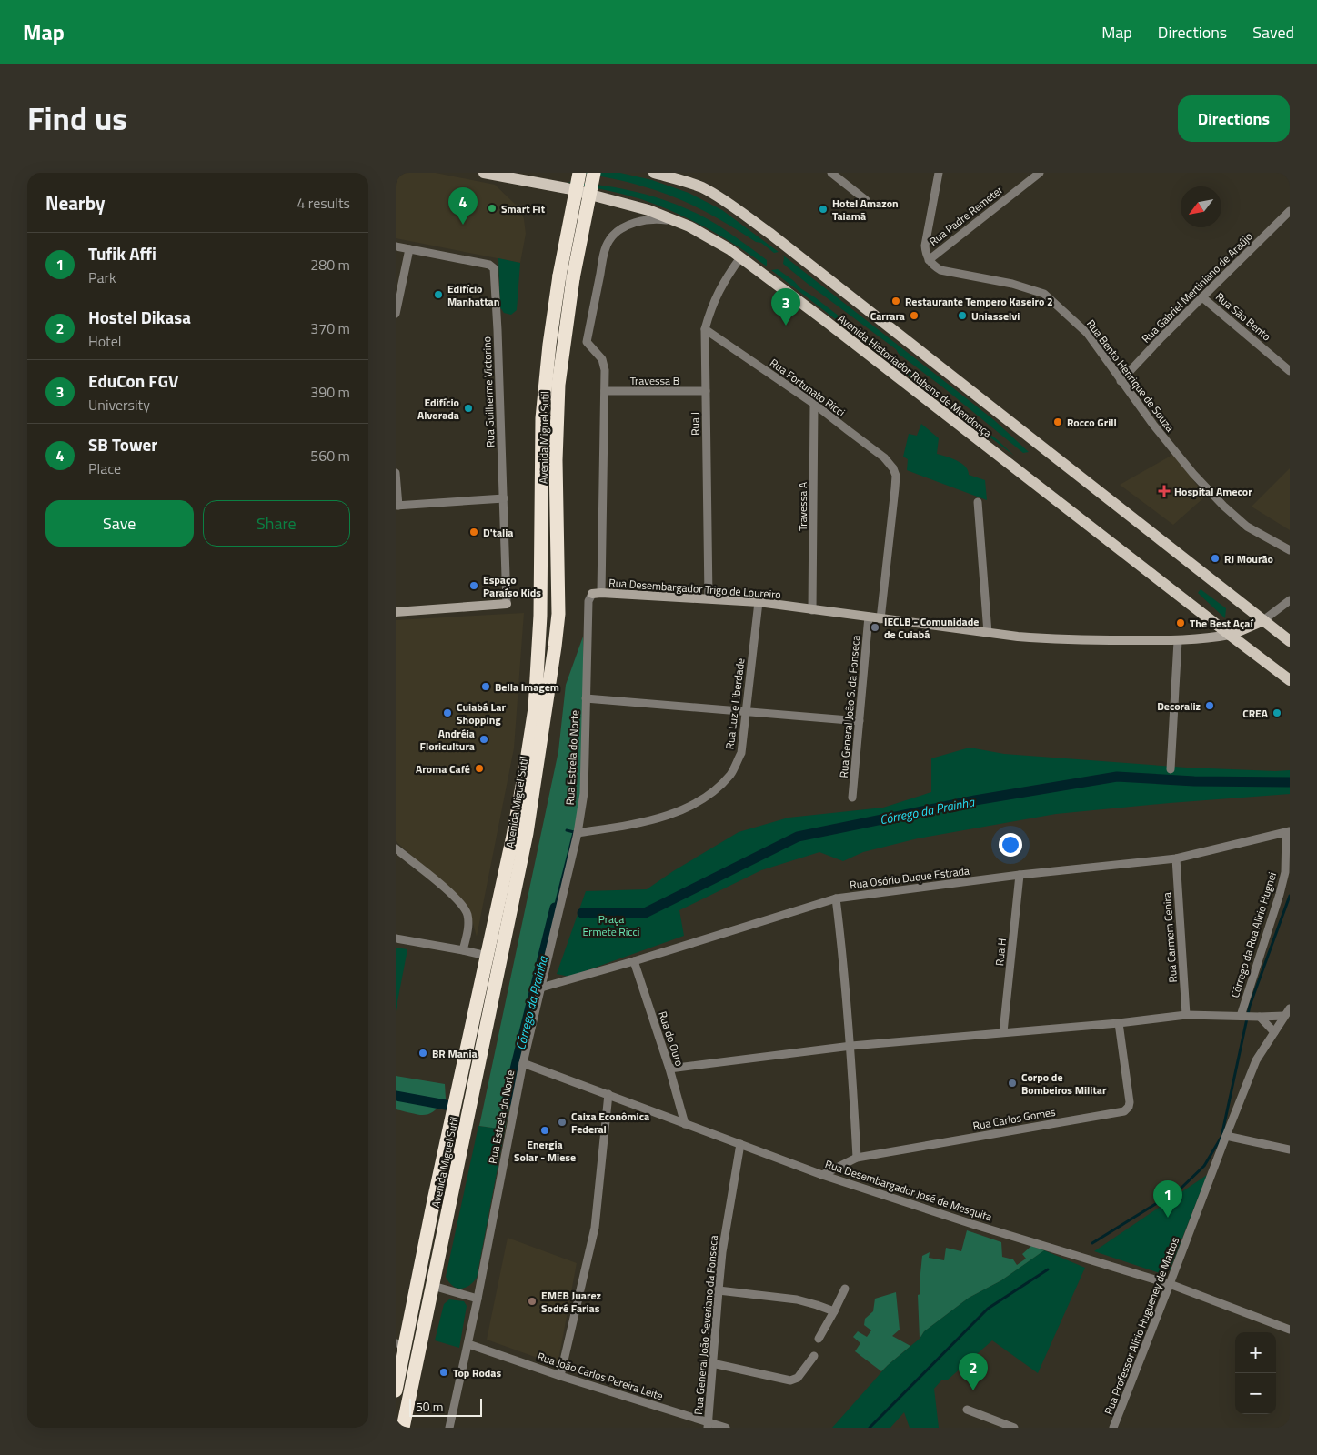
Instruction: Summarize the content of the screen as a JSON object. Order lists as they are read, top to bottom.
{
  "streets": {
    "highway": ["Avenida Miguel Sutil"],
    "main road": ["Avenida Historiador Rubens de Mendonça"],
    "street": [
      "Rua Padre Remeter",
      "Rua Gabriel Mertiniano de Araújo",
      "Rua São Bento",
      "Rua Bento Henrique de Souza",
      "Travessa B",
      "Rua Fortunato Ricci",
      "Rua Guilherme Victorino",
      "Rua J",
      "Travessa A",
      "Rua Desembargador Trigo de Loureiro",
      "Rua Luz e Liberdade",
      "Rua General João S. da Fonseca",
      "Rua Estrela do Norte",
      "Rua Osório Duque Estrada",
      "Córrego da Rua Alirio Hugnei",
      "Rua Carmem Cenira",
      "Rua H",
      "Rua do Ouro",
      "Rua Carlos Gomes",
      "Rua Desembargador José de Mesquita",
      "Rua General João Severiano da Fonseca",
      "Rua Professor Alírio Hugueney de Mattos",
      "Rua João Carlos Pereira Leite"
    ]
  },
  "crossings": [
    ["Rua Padre Remeter", "Rua Bento Henrique de Souza"],
    ["Rua Gabriel Mertiniano de Araújo", "Rua São Bento"],
    ["Rua Gabriel Mertiniano de Araújo", "Rua Bento Henrique de Souza"],
    ["Avenida Historiador Rubens de Mendonça", "Rua J"],
    ["Avenida Historiador Rubens de Mendonça", "Rua Desembargador Trigo de Loureiro"],
    ["Avenida Historiador Rubens de Mendonça", "Rua Estrela do Norte"],
    ["Travessa B", "Rua J"],
    ["Travessa B", "Rua Estrela do Norte"],
    ["Rua Fortunato Ricci", "Rua J"],
    ["Rua Fortunato Ricci", "Travessa A"],
    ["Rua Fortunato Ricci", "Rua Desembargador Trigo de Loureiro"],
    ["Rua J", "Rua Desembargador Trigo de Loureiro"],
    ["Travessa A", "Rua Desembargador Trigo de Loureiro"],
    ["Rua Desembargador Trigo de Loureiro", "Rua Luz e Liberdade"],
    ["Rua Desembargador Trigo de Loureiro", "Rua General João S. da Fonseca"],
    ["Rua Desembargador Trigo de Loureiro", "Rua Estrela do Norte"],
    ["Rua Luz e Liberdade", "Rua Estrela do Norte"],
    ["Rua Estrela do Norte", "Rua Osório Duque Estrada"],
    ["Rua Estrela do Norte", "Rua Desembargador José de Mesquita"],
    ["Rua Estrela do Norte", "Rua João Carlos Pereira Leite"],
    ["Rua Osório Duque Estrada", "Córrego da Rua Alirio Hugnei"],
    ["Rua Osório Duque Estrada", "Rua Carmem Cenira"],
    ["Rua Osório Duque Estrada", "Rua H"],
    ["Rua Osório Duque Estrada", "Rua do Ouro"],
    ["Rua do Ouro", "Rua Desembargador José de Mesquita"],
    ["Rua Carlos Gomes", "Rua Desembargador José de Mesquita"],
    ["Rua Desembargador José de Mesquita", "Rua General João Severiano da Fonseca"],
    ["Rua Desembargador José de Mesquita", "Rua Professor Alírio Hugueney de Mattos"],
    ["Rua General João Severiano da Fonseca", "Rua João Carlos Pereira Leite"]
  ],
  "water": ["Córrego da Prainha"],
  "parks": ["Praça Ermete Ricci"],
  "places": {
    "other": [
      "Smart Fit",
      "Hotel Amazon Taiamã",
      "Edifício Manhattan",
      "Restaurante Tempero Kaseiro 2",
      "Carrara",
      "Uniasselvi",
      "Edifício Alvorada",
      "Rocco Grill",
      "D'talia",
      "RJ Mourão",
      "Espaço Paraíso Kids",
      "The Best Açaí",
      "IECLB - Comunidade de Cuiabá",
      "Bella Imagem",
      "Decoraliz",
      "Cuiabá Lar Shopping",
      "CREA",
      "Andréia Floricultura",
      "Aroma Café",
      "BR Mania",
      "Corpo de Bombeiros Militar",
      "Caixa Econômica Federal",
      "Energia Solar - Miese",
      "EMEB Juarez Sodré Farias",
      "Top Rodas"
    ],
    "health": ["Hospital Amecor"]
  },
  "scale_bar": "50 m",
  "north": "bottom left",
  "page": {
    "header": "Map",
    "nav": ["Map", "Directions", "Saved"],
    "title": "Find us",
    "buttons": [
      "Directions",
      ["Save", "Share"]
    ],
    "heading": ["Nearby", "4 results"],
    "pins": [
      "4",
      "3",
      "1",
      "2"
    ],
    "list": [
      {
        "mark": "1",
        "name": "Tufik Affi",
        "note": "Park",
        "value": "280 m"
      },
      {
        "mark": "2",
        "name": "Hostel Dikasa",
        "note": "Hotel",
        "value": "370 m"
      },
      {
        "mark": "3",
        "name": "EduCon FGV",
        "note": "University",
        "value": "390 m"
      },
      {
        "mark": "4",
        "name": "SB Tower",
        "note": "Place",
        "value": "560 m"
      }
    ],
    "map_buttons": ["+", "−"],
    "scale": "50 m"
  }
}
